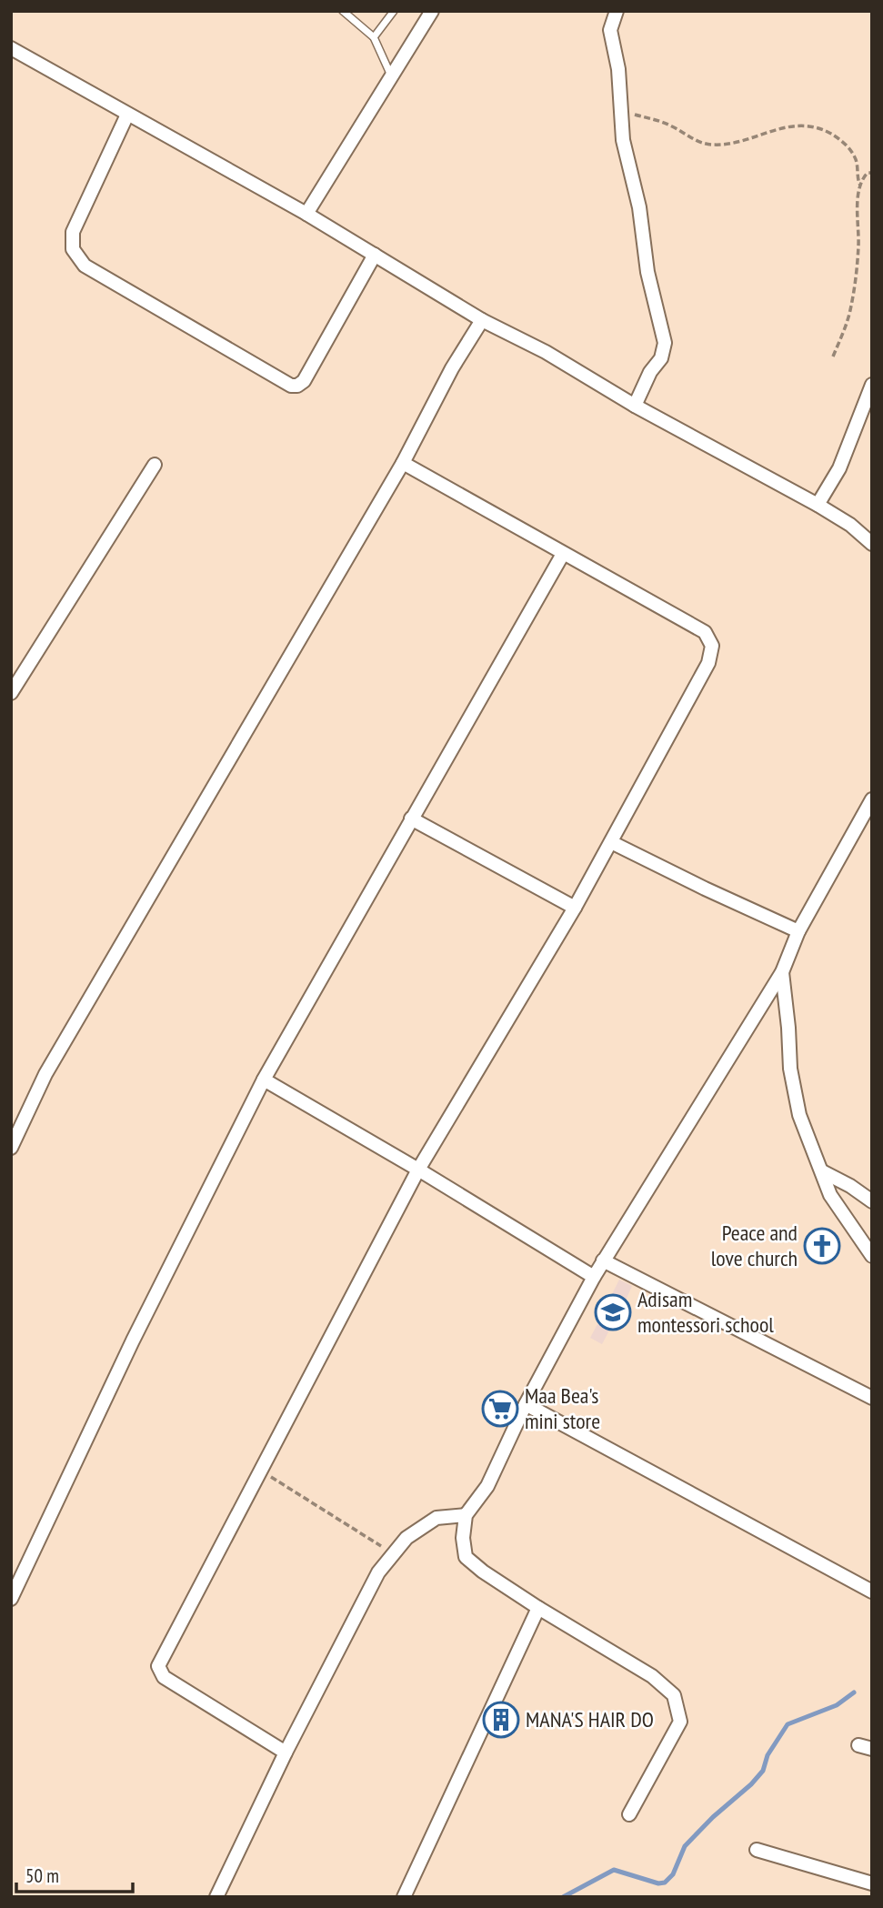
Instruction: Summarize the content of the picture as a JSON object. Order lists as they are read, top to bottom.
{
  "places": {
    "church": ["Peace and love church"],
    "school or university": ["Adisam montessori school"],
    "supermarket": ["Maa Bea's mini store"],
    "building": ["MANA'S HAIR DO"]
  },
  "scale_bar": "50 m"
}
